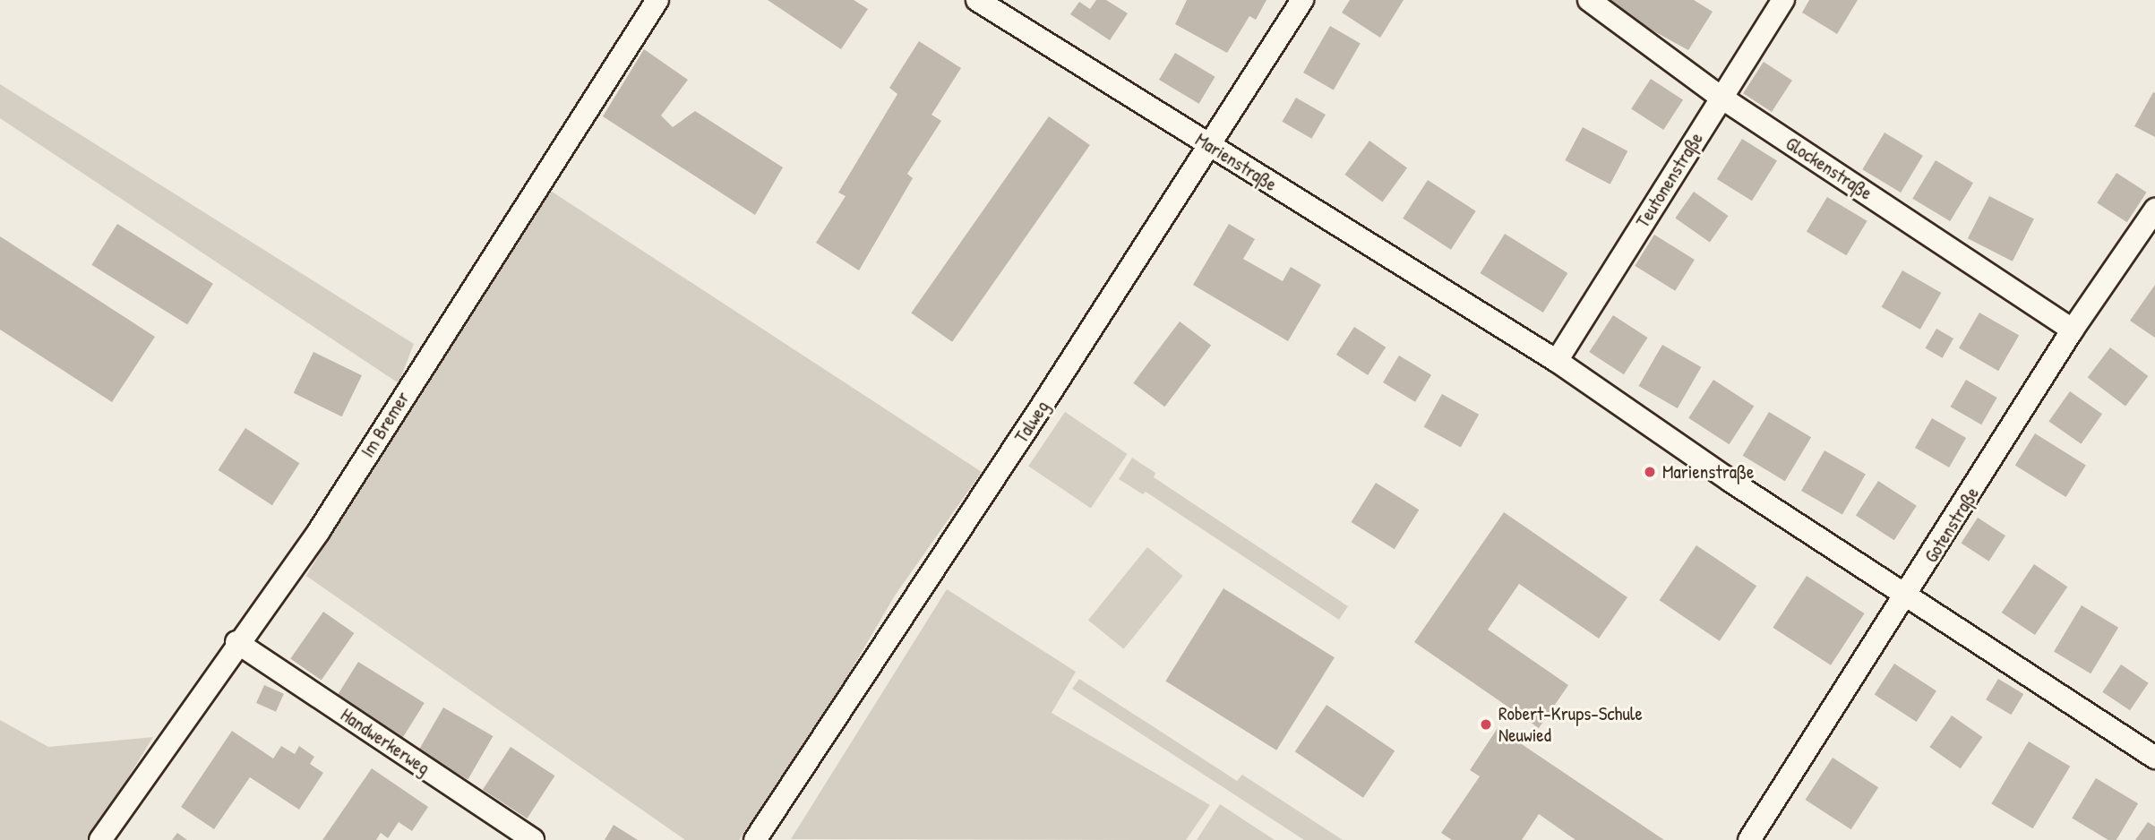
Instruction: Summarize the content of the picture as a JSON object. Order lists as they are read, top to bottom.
{
  "streets": {
    "street": [
      "Marienstraße",
      "Glockenstraße",
      "Teutonenstraße",
      "Talweg",
      "Im Bremer",
      "Gotenstraße",
      "Handwerkerweg"
    ]
  },
  "crossings": [
    ["Marienstraße", "Teutonenstraße"],
    ["Marienstraße", "Talweg"],
    ["Marienstraße", "Gotenstraße"],
    ["Glockenstraße", "Teutonenstraße"],
    ["Glockenstraße", "Gotenstraße"],
    ["Im Bremer", "Handwerkerweg"]
  ],
  "places": ["Marienstraße", "Robert-Krups-Schule Neuwied"]
}
